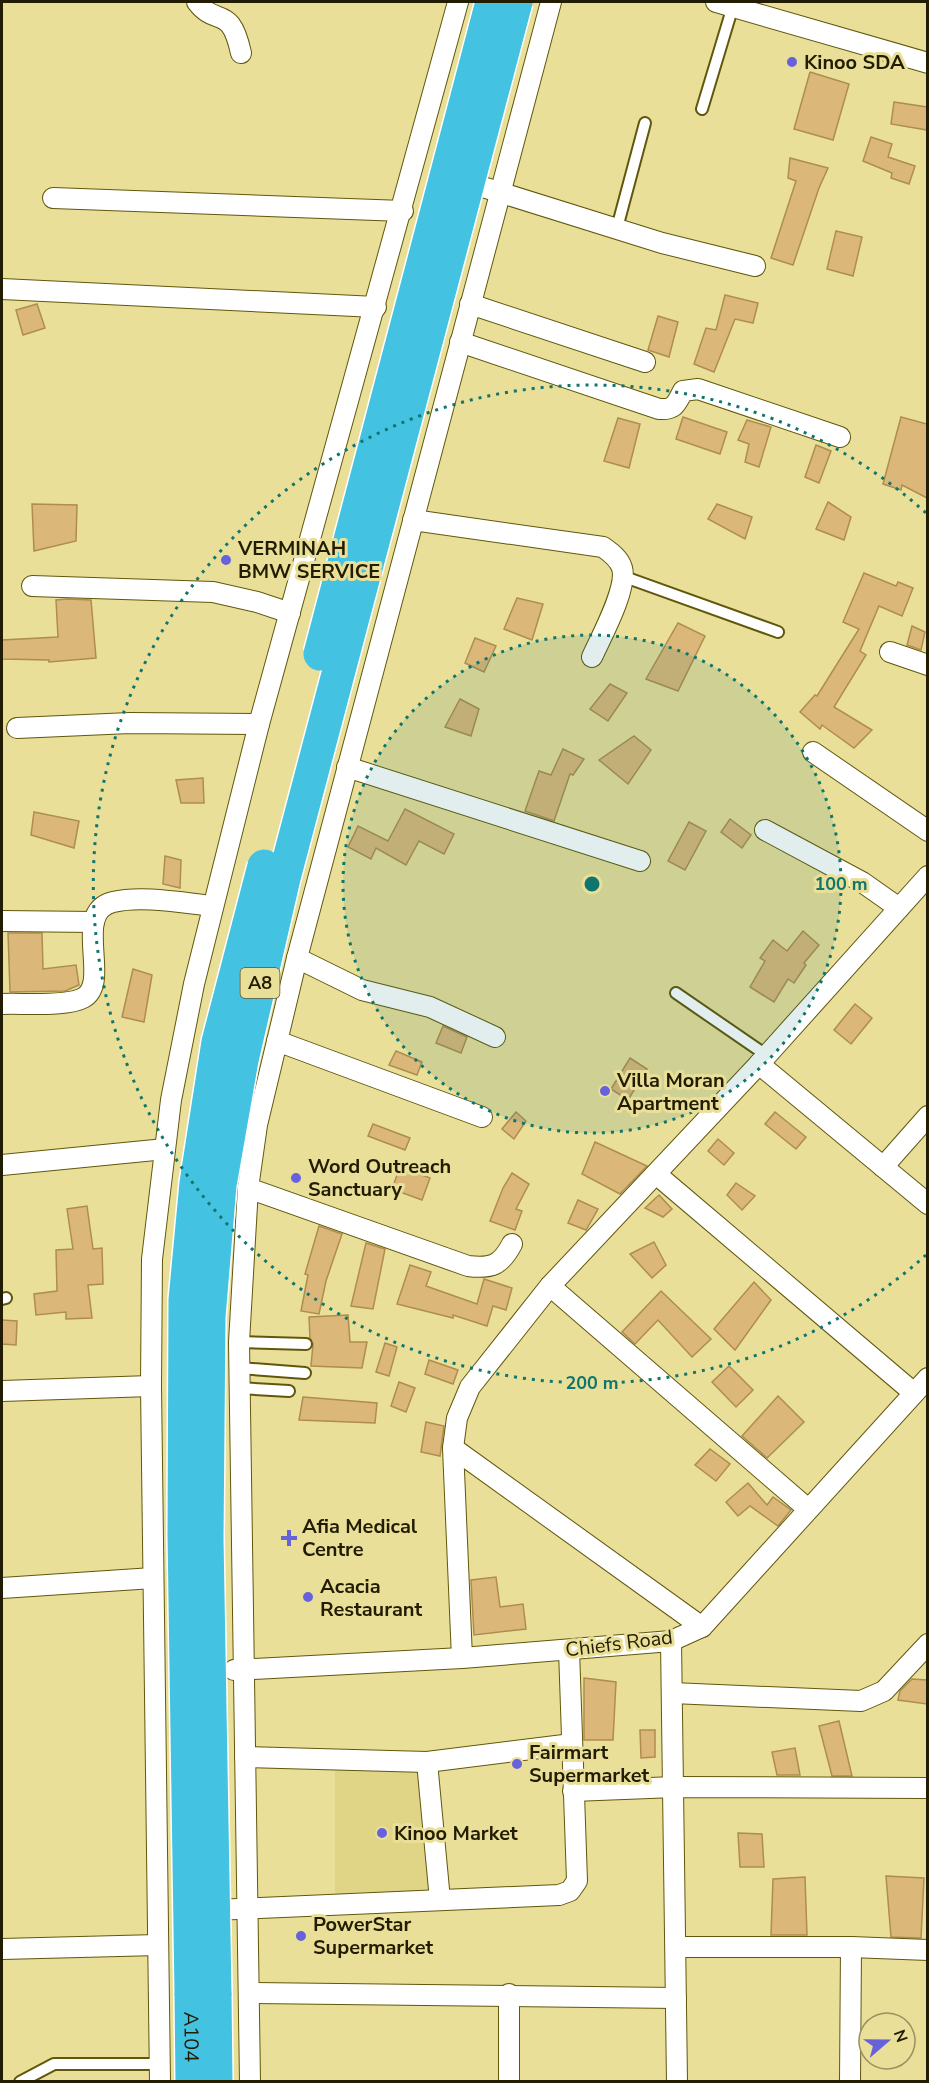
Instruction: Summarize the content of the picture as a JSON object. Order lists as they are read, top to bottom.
{
  "streets": {
    "highway": ["A8", "A104"],
    "street": ["Chiefs Road"]
  },
  "crossings": [
    ["A8", "A104"]
  ],
  "places": {
    "other": [
      "Kinoo SDA",
      "VERMINAH BMW SERVICE",
      "Villa Moran Apartment",
      "Word Outreach Sanctuary",
      "Acacia Restaurant",
      "Fairmart Supermarket",
      "Kinoo Market",
      "PowerStar Supermarket"
    ],
    "health": ["Afia Medical Centre"]
  },
  "north": "right",
  "rings": ["100 m", "200 m"]
}
